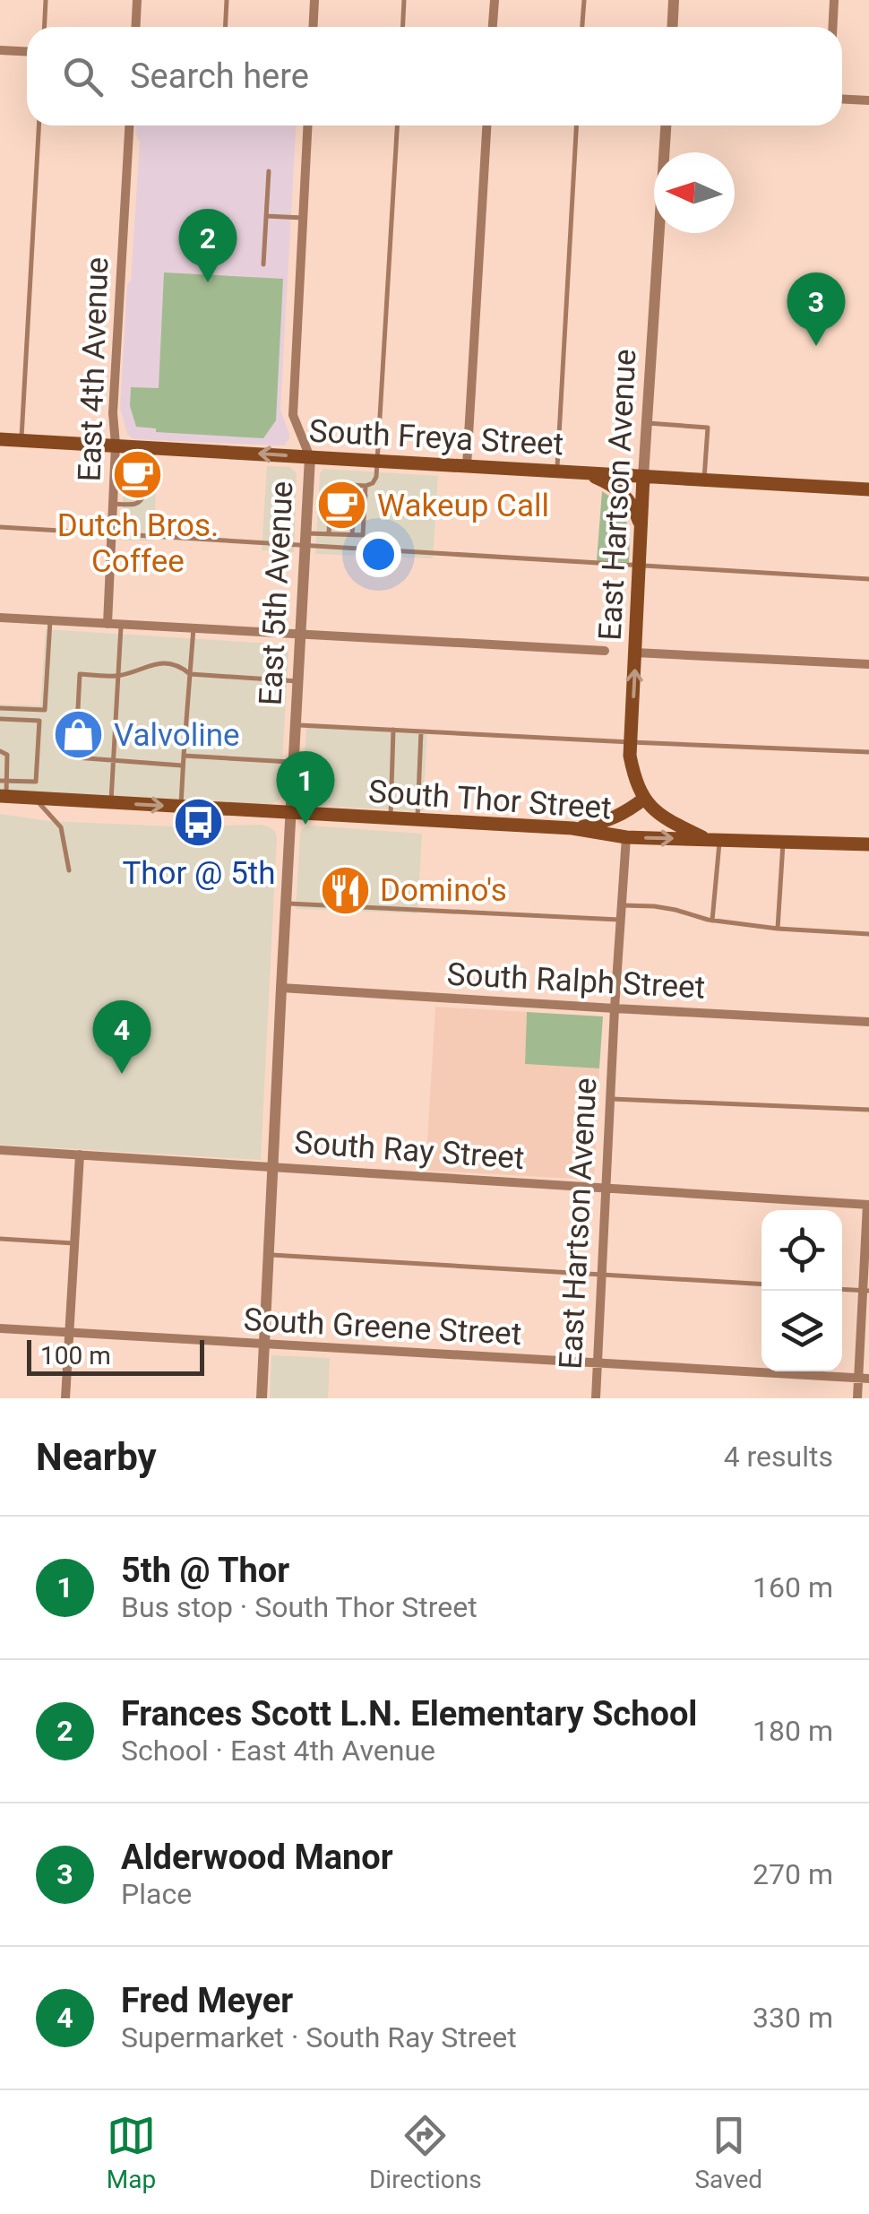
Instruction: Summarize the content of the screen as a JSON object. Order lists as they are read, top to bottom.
{
  "streets": {
    "main road": ["South Freya Street", "East Hartson Avenue", "South Thor Street"],
    "street": [
      "East 4th Avenue",
      "East 5th Avenue",
      "South Ralph Street",
      "South Ray Street",
      "South Greene Street"
    ]
  },
  "crossings": [
    ["East 4th Avenue", "South Freya Street"],
    ["South Freya Street", "East Hartson Avenue"],
    ["South Freya Street", "East 5th Avenue"],
    ["East Hartson Avenue", "South Thor Street"],
    ["East Hartson Avenue", "South Ralph Street"],
    ["East Hartson Avenue", "South Ray Street"],
    ["East Hartson Avenue", "South Greene Street"],
    ["East 5th Avenue", "South Thor Street"],
    ["East 5th Avenue", "South Ralph Street"],
    ["East 5th Avenue", "South Ray Street"],
    ["East 5th Avenue", "South Greene Street"]
  ],
  "places": {
    "cafe": ["Dutch Bros. Coffee", "Wakeup Call"],
    "shop": ["Valvoline"],
    "bus stop": ["Thor @ 5th"],
    "restaurant": ["Domino's"]
  },
  "scale_bar": "100 m",
  "north": "left",
  "page": {
    "search": "Search here",
    "pins": [
      "2",
      "3",
      "1",
      "4"
    ],
    "scale": "100 m",
    "heading": ["Nearby", "4 results"],
    "list": [
      {
        "mark": "1",
        "name": "5th @ Thor",
        "note": "Bus stop · South Thor Street",
        "value": "160 m"
      },
      {
        "mark": "2",
        "name": "Frances Scott L.N. Elementary School",
        "note": "School · East 4th Avenue",
        "value": "180 m"
      },
      {
        "mark": "3",
        "name": "Alderwood Manor",
        "note": "Place",
        "value": "270 m"
      },
      {
        "mark": "4",
        "name": "Fred Meyer",
        "note": "Supermarket · South Ray Street",
        "value": "330 m"
      }
    ],
    "nav": ["Map", "Directions", "Saved"]
  }
}
